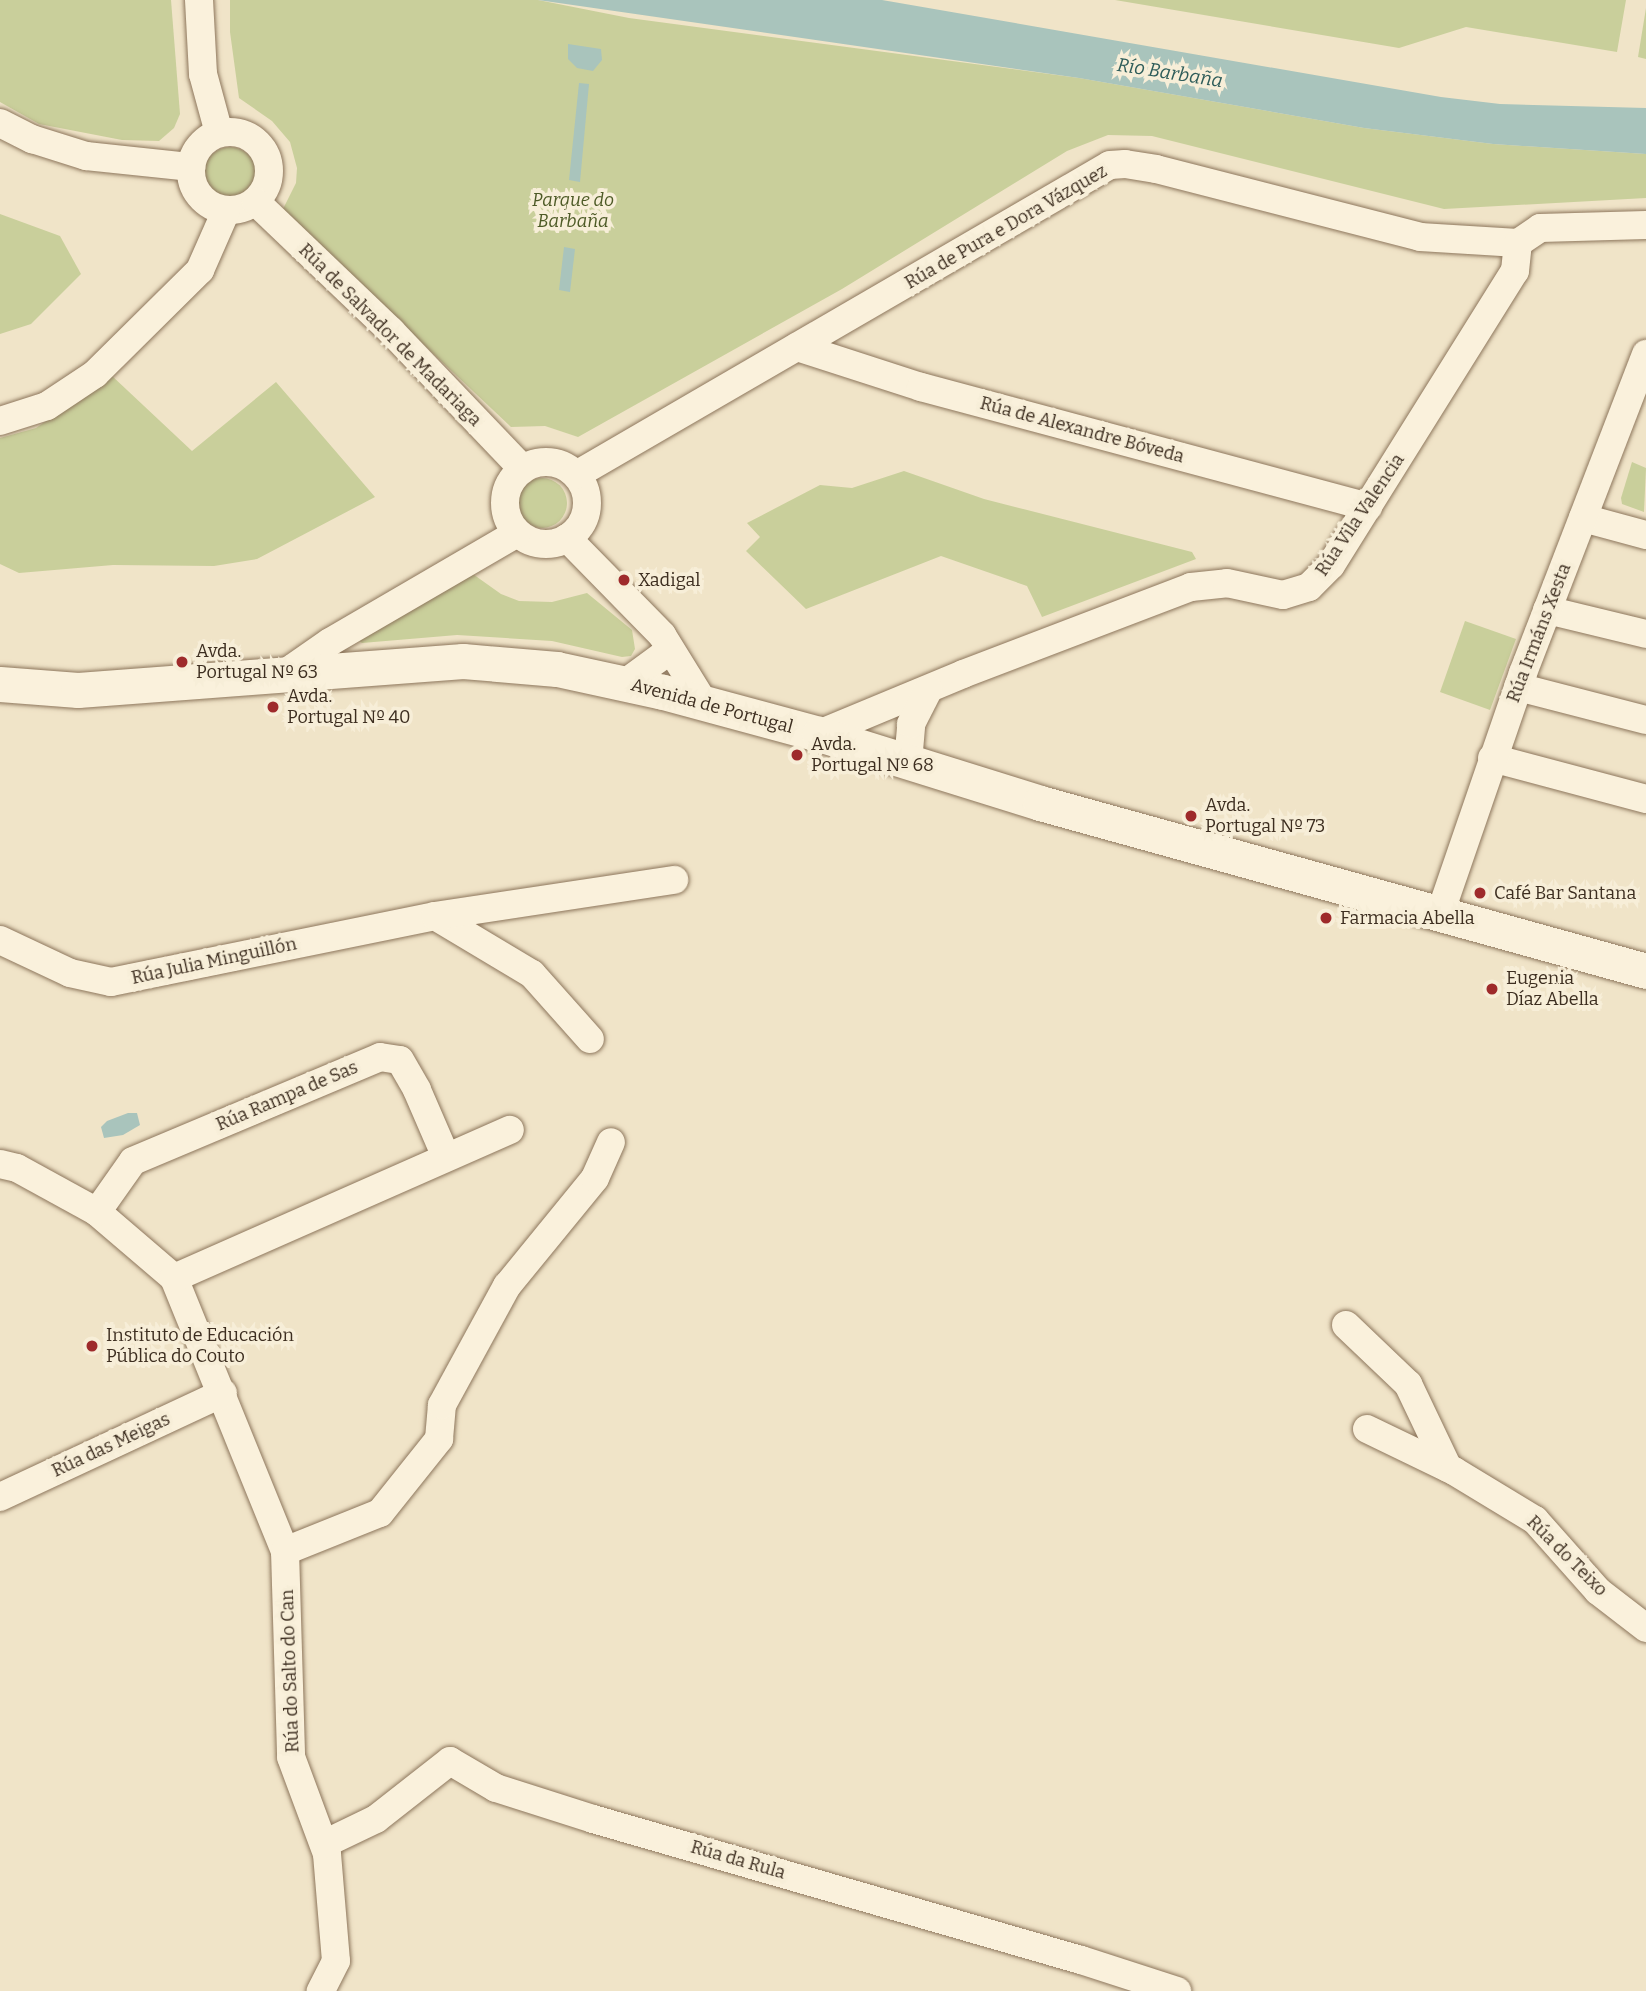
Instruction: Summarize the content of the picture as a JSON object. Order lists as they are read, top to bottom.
{
  "streets": {
    "street": [
      "Rúa de Pura e Dora Vázquez",
      "Rúa de Salvador de Madariaga",
      "Rúa de Alexandre Bóveda",
      "Rúa Vila Valencia",
      "Rúa Irmáns Xesta",
      "Avenida de Portugal",
      "Rúa Julia Minguillón",
      "Rúa Rampa de Sas",
      "Rúa das Meigas",
      "Rúa do Teixo",
      "Rúa do Salto do Can",
      "Rúa da Rula"
    ]
  },
  "crossings": [
    ["Rúa de Pura e Dora Vázquez", "Rúa de Salvador de Madariaga"],
    ["Rúa de Pura e Dora Vázquez", "Rúa de Alexandre Bóveda"],
    ["Rúa de Pura e Dora Vázquez", "Rúa Vila Valencia"],
    ["Rúa de Alexandre Bóveda", "Rúa Vila Valencia"],
    ["Rúa Vila Valencia", "Avenida de Portugal"],
    ["Rúa Irmáns Xesta", "Avenida de Portugal"],
    ["Rúa do Salto do Can", "Rúa da Rula"]
  ],
  "water": ["Río Barbaña"],
  "parks": ["Parque do Barbaña"],
  "places": [
    "Xadigal",
    "Avda. Portugal Nº 63",
    "Avda. Portugal Nº 40",
    "Avda. Portugal Nº 68",
    "Avda. Portugal Nº 73",
    "Café Bar Santana",
    "Farmacia Abella",
    "Eugenia Díaz Abella",
    "Instituto de Educación Pública do Couto"
  ]
}
